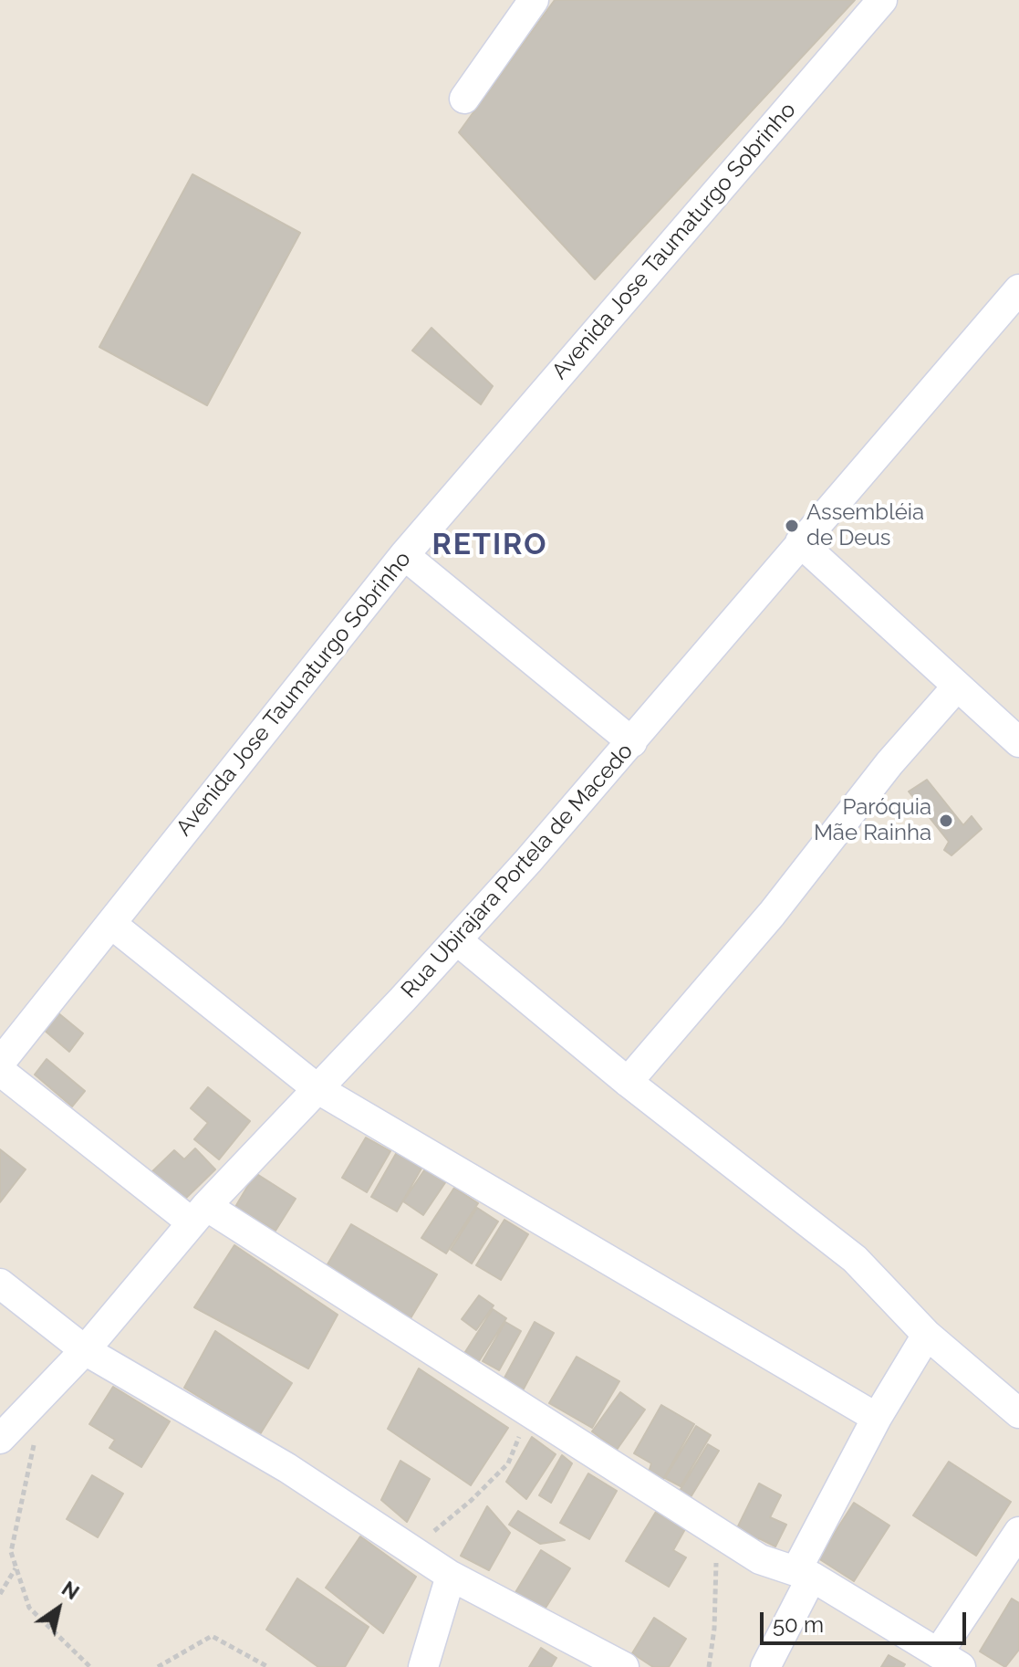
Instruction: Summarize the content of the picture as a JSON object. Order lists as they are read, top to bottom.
{
  "streets": {
    "street": ["Avenida Jose Taumaturgo Sobrinho", "Rua Ubirajara Portela de Macedo"]
  },
  "districts": ["RETIRO"],
  "places": ["Assembléia de Deus", "Paróquia Mãe Rainha"],
  "scale_bar": "50 m",
  "north": "top right"
}
